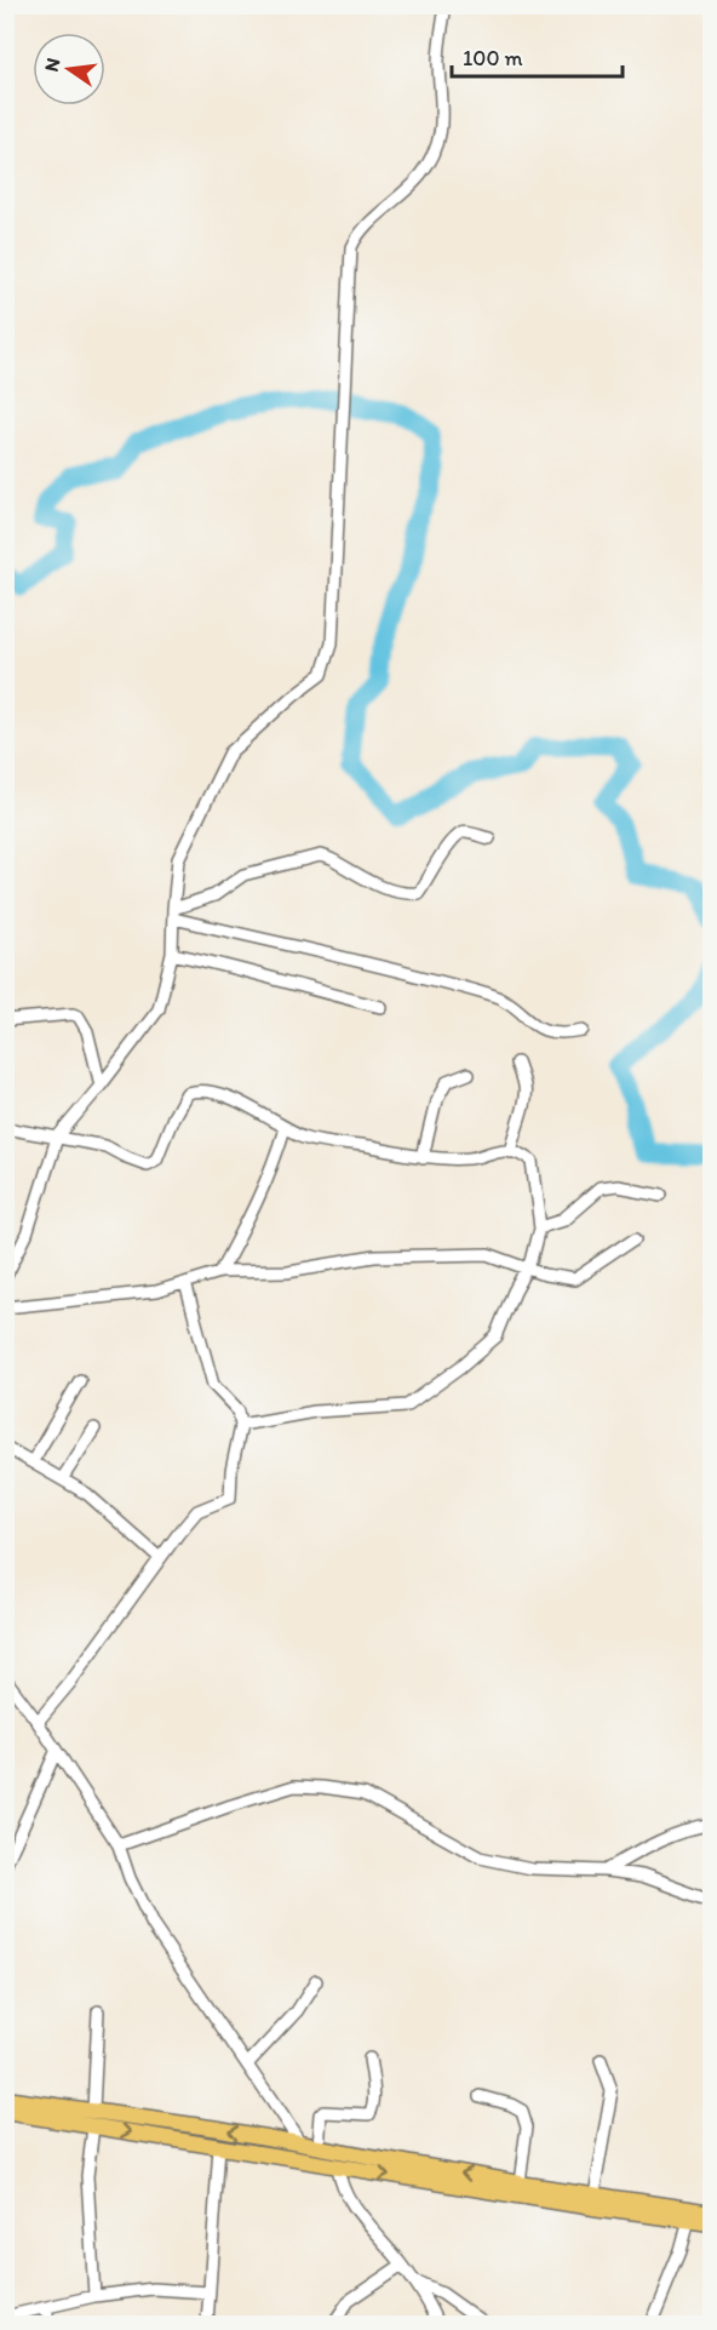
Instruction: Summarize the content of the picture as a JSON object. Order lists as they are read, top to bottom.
{
  "scale_bar": "100 m",
  "north": "left"
}
